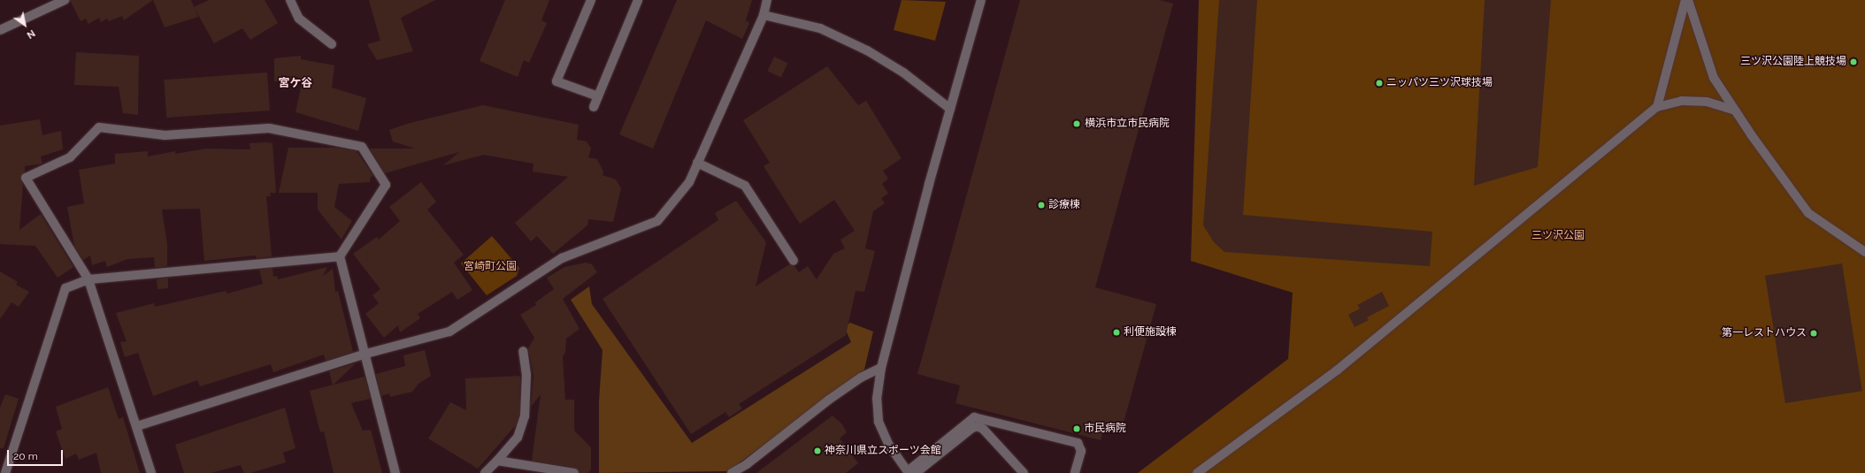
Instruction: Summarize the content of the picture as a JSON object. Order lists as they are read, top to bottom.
{
  "districts": ["宮ケ谷"],
  "parks": ["三ツ沢公園", "宮崎町公園"],
  "places": [
    "三ツ沢公園陸上競技場",
    "ニッパツ三ツ沢球技場",
    "横浜市立市民病院",
    "診療棟",
    "利便施設棟",
    "第一レストハウス",
    "市民病院",
    "神奈川県立スポーツ会館"
  ],
  "scale_bar": "20 m",
  "north": "bottom right"
}
